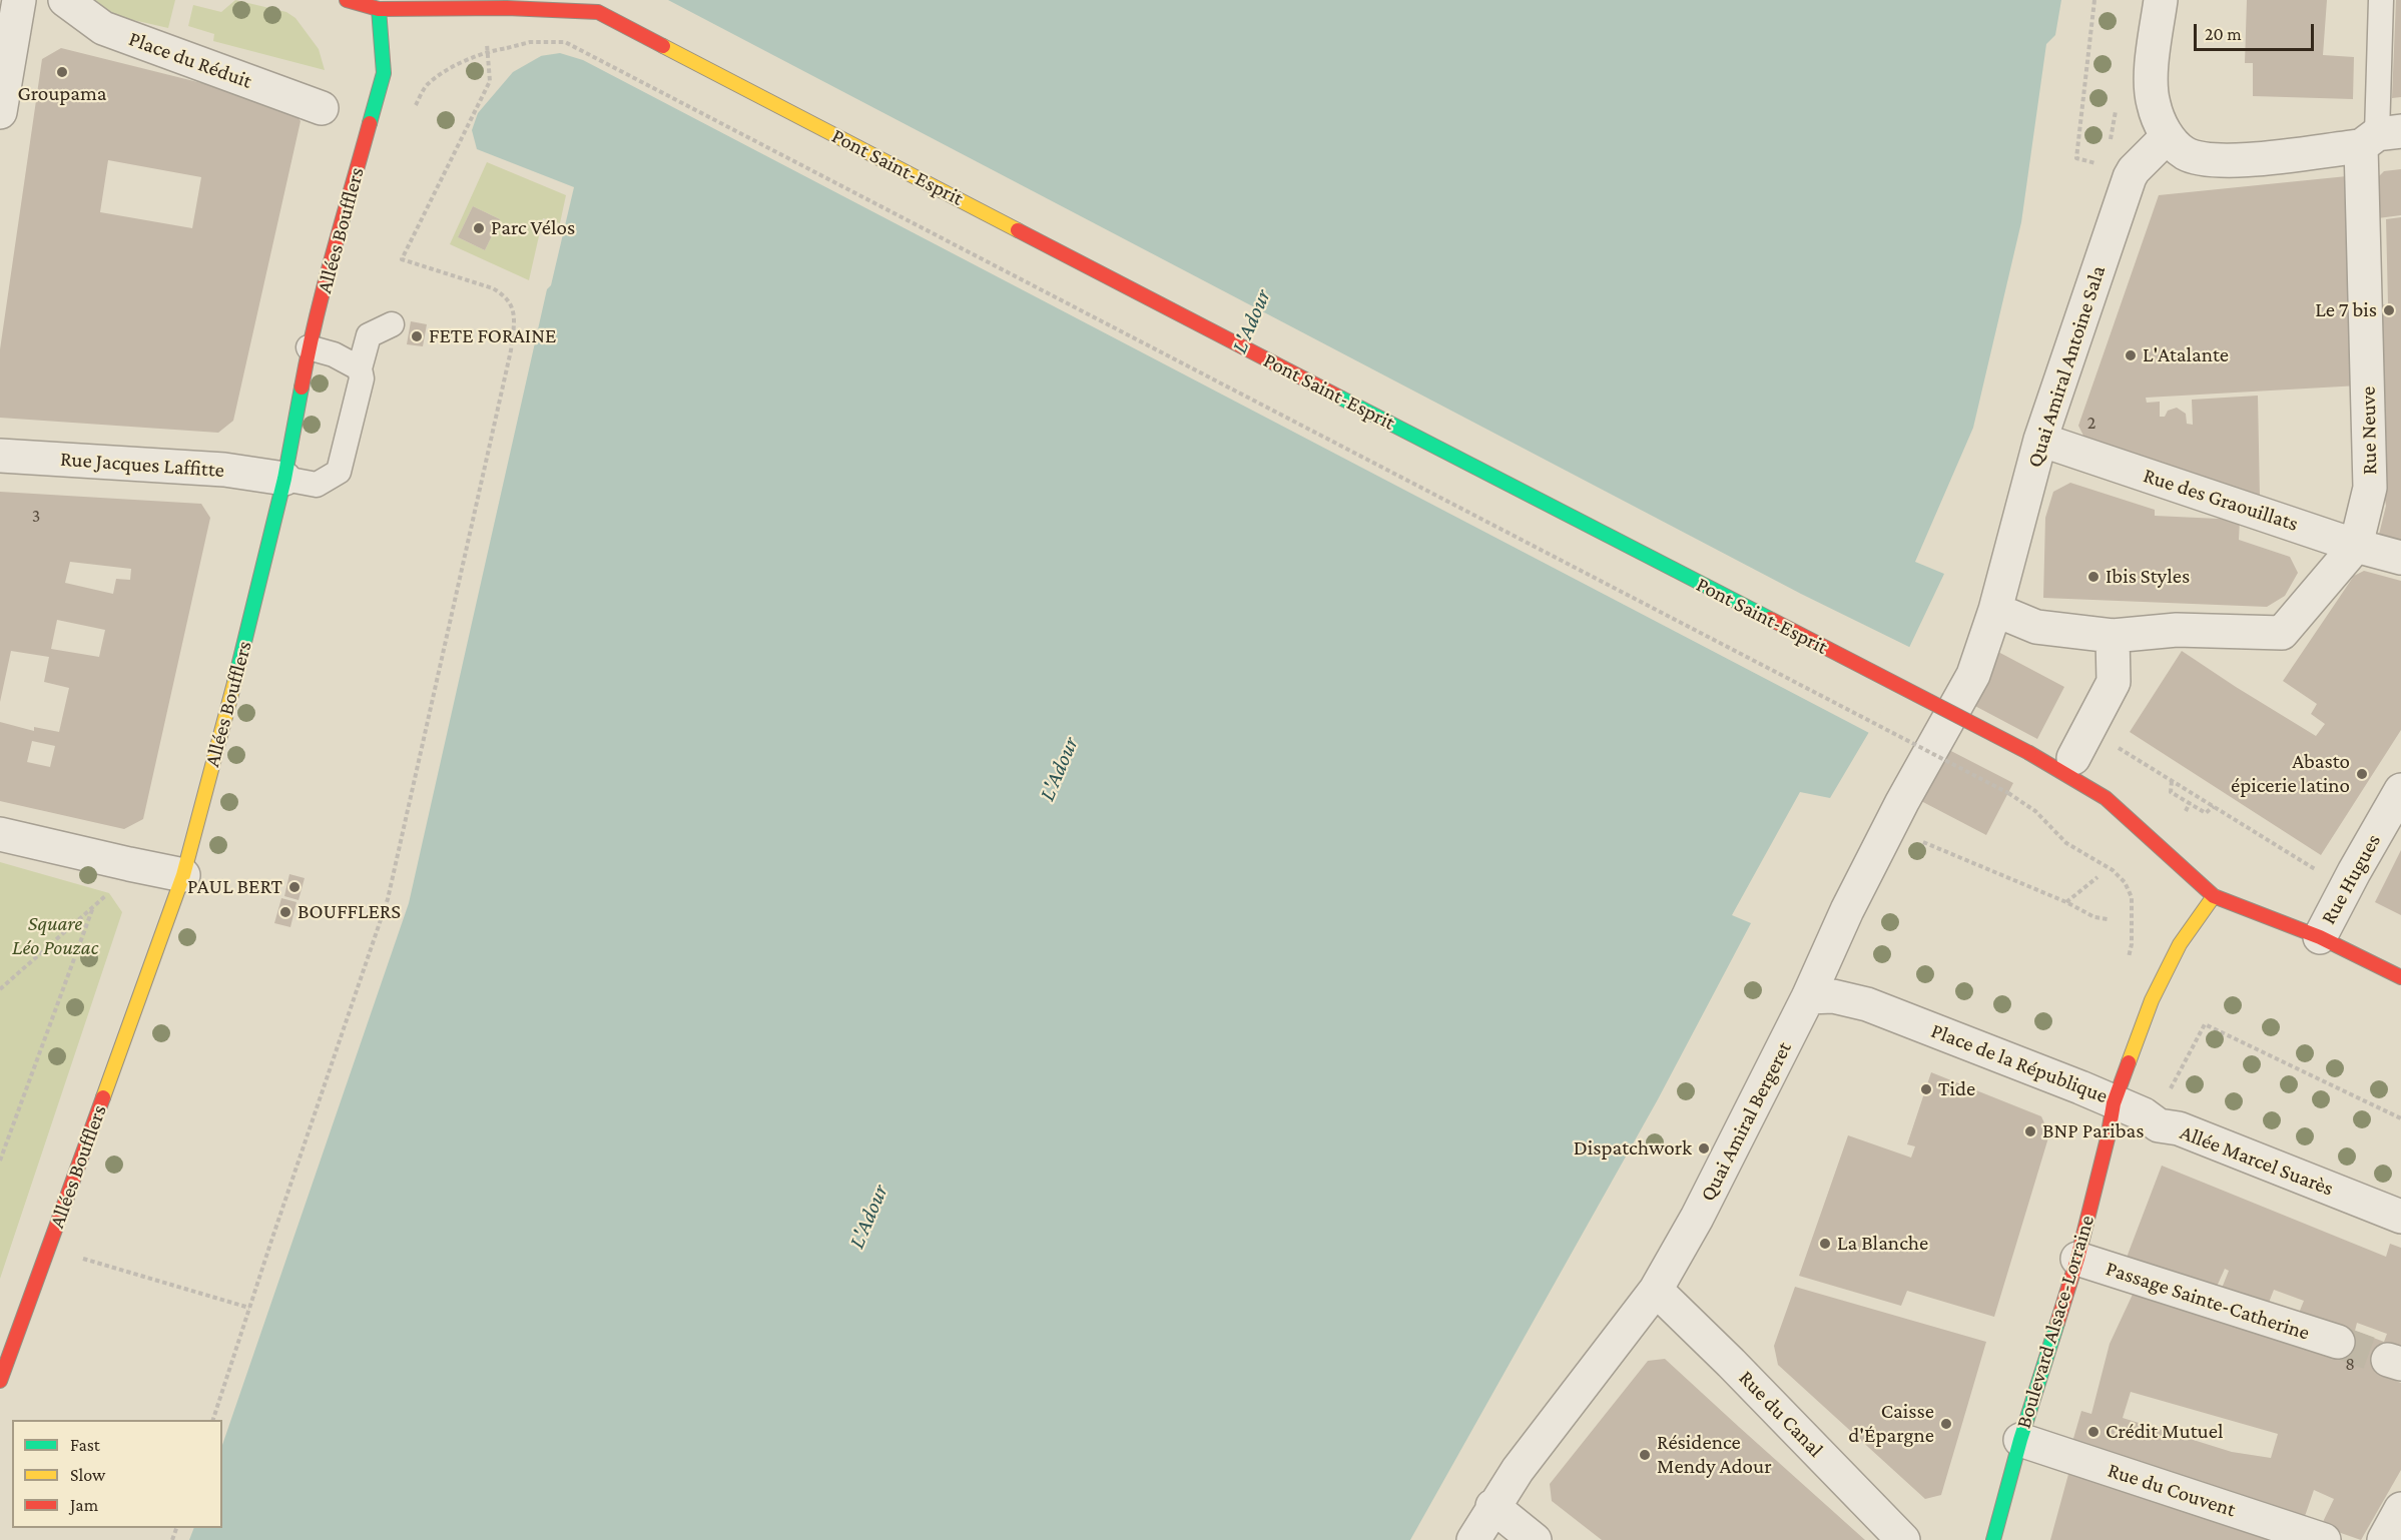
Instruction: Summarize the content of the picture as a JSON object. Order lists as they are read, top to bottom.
{
  "streets": {
    "main road": [
      "Pont Saint-Esprit",
      "Allées Boufflers",
      "Place de la République",
      "Boulevard Alsace-Lorraine"
    ],
    "street": [
      "Place du Réduit",
      "Quai Amiral Antoine Sala",
      "Rue Neuve",
      "Rue Jacques Laffitte",
      "Rue des Graouillats",
      "Rue Hugues",
      "Quai Amiral Bergeret",
      "Allée Marcel Suarès",
      "Passage Sainte-Catherine",
      "Rue du Canal",
      "Rue du Couvent"
    ]
  },
  "crossings": [
    ["Pont Saint-Esprit", "Allées Boufflers"],
    ["Pont Saint-Esprit", "Place de la République"],
    ["Allées Boufflers", "Rue Jacques Laffitte"],
    ["Quai Amiral Antoine Sala", "Rue des Graouillats"],
    ["Quai Amiral Antoine Sala", "Quai Amiral Bergeret"],
    ["Rue Neuve", "Rue des Graouillats"],
    ["Place de la République", "Quai Amiral Bergeret"],
    ["Place de la République", "Allée Marcel Suarès"],
    ["Place de la République", "Boulevard Alsace-Lorraine"],
    ["Quai Amiral Bergeret", "Rue du Canal"],
    ["Allée Marcel Suarès", "Boulevard Alsace-Lorraine"],
    ["Passage Sainte-Catherine", "Boulevard Alsace-Lorraine"],
    ["Boulevard Alsace-Lorraine", "Rue du Couvent"]
  ],
  "water": ["L'Adour"],
  "parks": ["Square Léo Pouzac"],
  "places": [
    "Groupama",
    "Parc Vélos",
    "Le 7 bis",
    "FETE FORAINE",
    "L'Atalante",
    "Ibis Styles",
    "Abasto épicerie latino",
    "PAUL BERT",
    "BOUFFLERS",
    "Tide",
    "BNP Paribas",
    "Dispatchwork",
    "La Blanche",
    "Caisse d'Épargne",
    "Crédit Mutuel",
    "Résidence Mendy Adour"
  ],
  "house_numbers": ["2", "3", "8"],
  "legend": ["Fast", "Slow", "Jam"],
  "scale_bar": "20 m"
}
